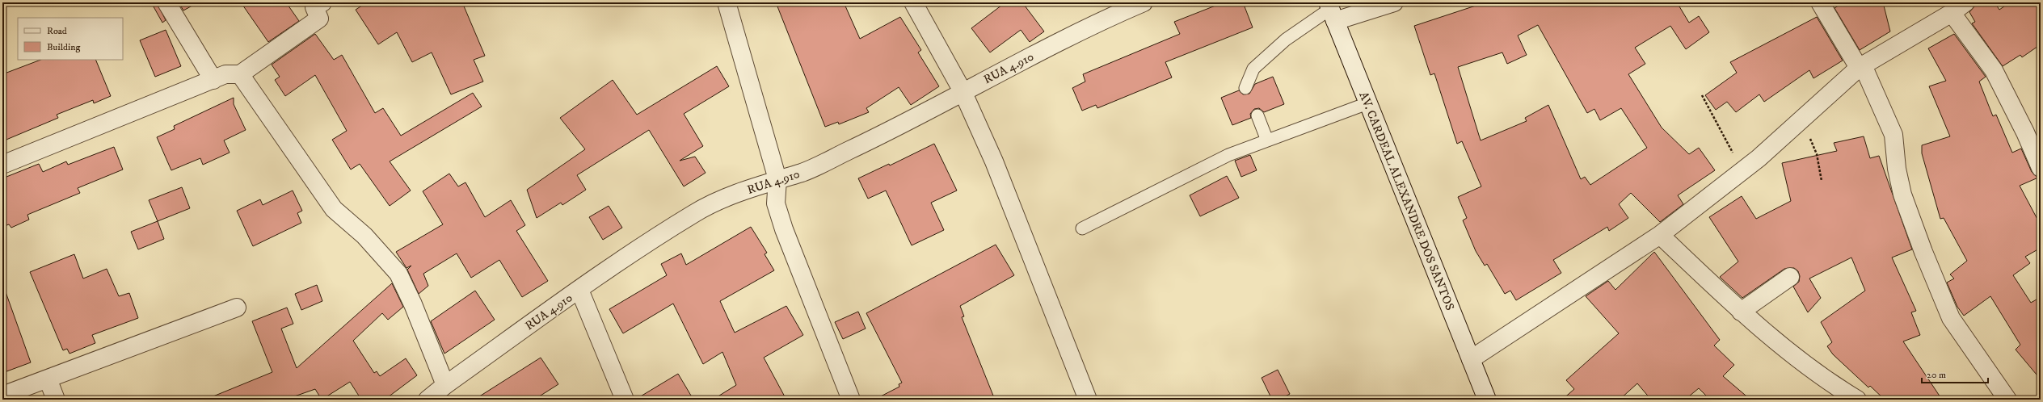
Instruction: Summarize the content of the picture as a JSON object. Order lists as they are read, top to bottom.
{
  "streets": {
    "street": ["RUA 4.910", "AV. CARDEAL ALEXANDRE DOS SANTOS"]
  },
  "legend": ["Road", "Building"],
  "scale_bar": "20 m"
}
